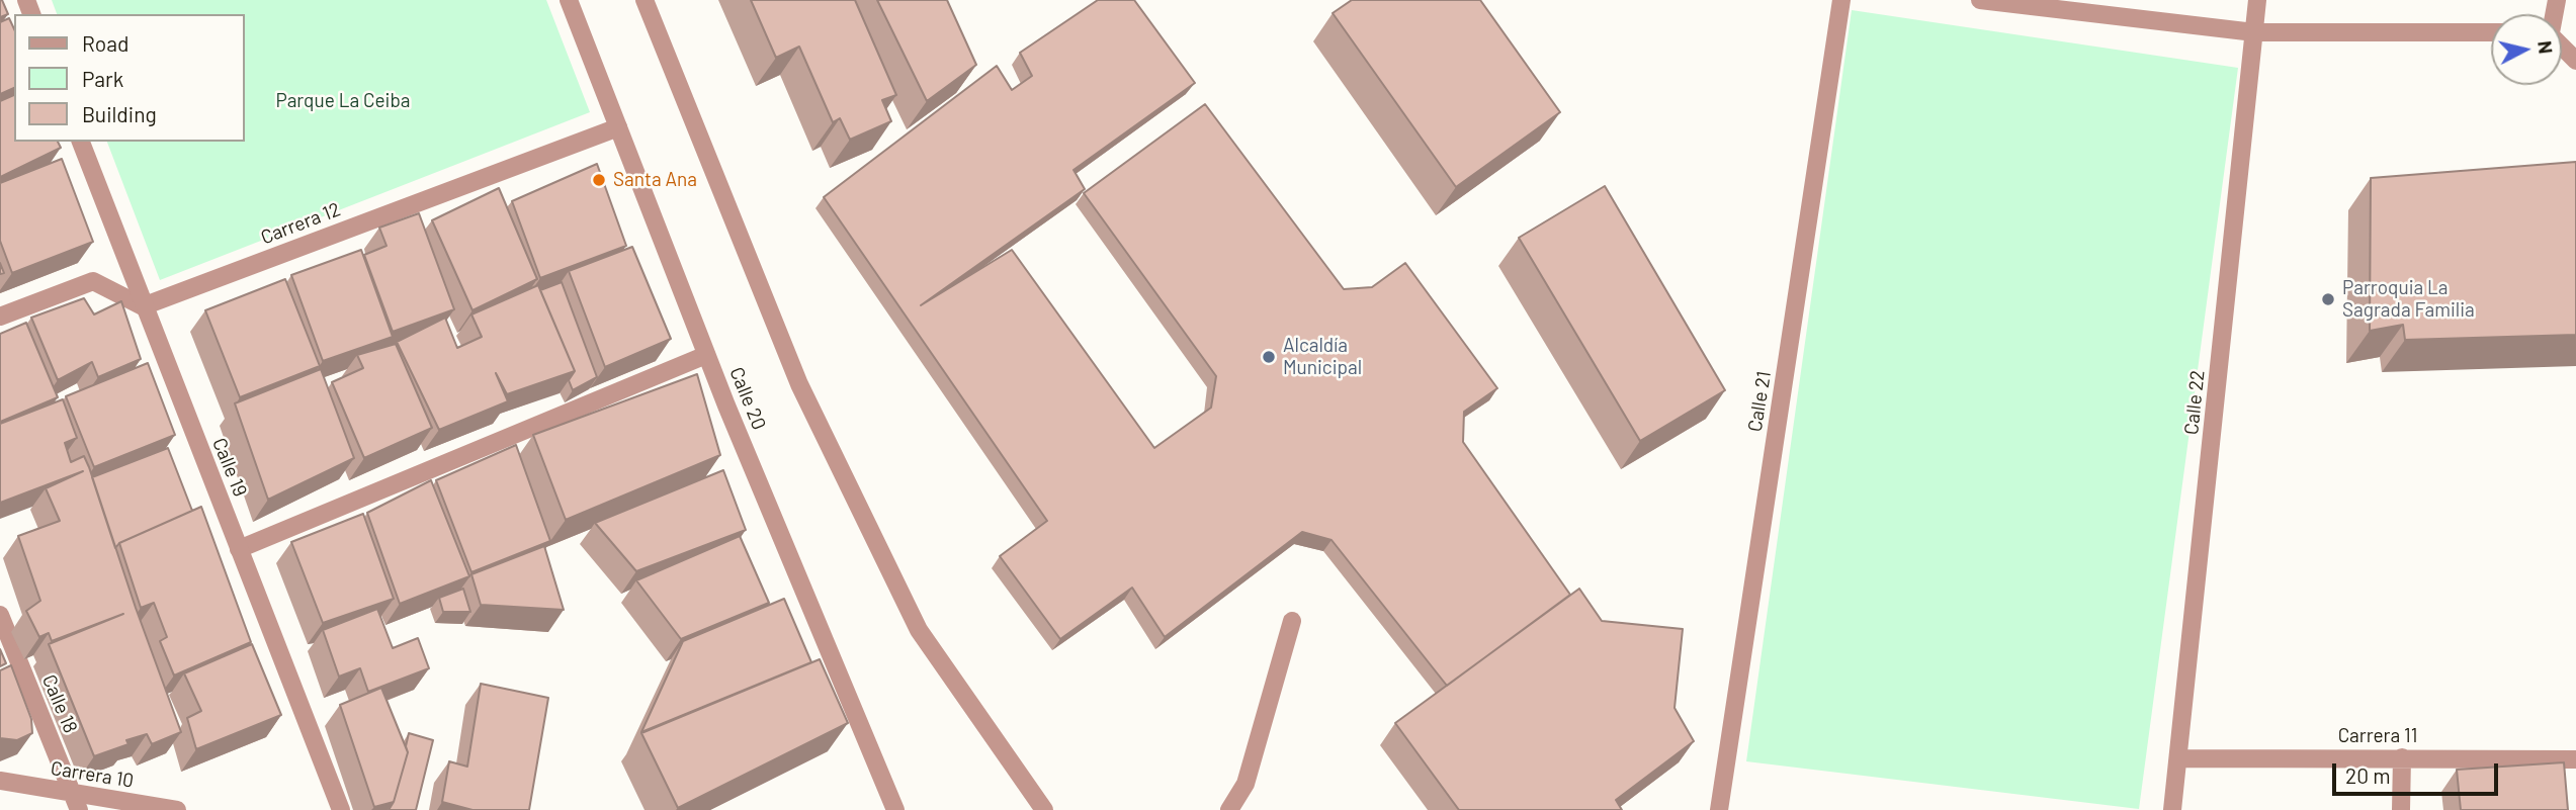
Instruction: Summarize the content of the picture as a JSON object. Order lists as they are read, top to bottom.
{
  "streets": {
    "street": [
      "Carrera 12",
      "Calle 20",
      "Calle 21",
      "Calle 22",
      "Calle 19",
      "Calle 18",
      "Carrera 11",
      "Carrera 10"
    ]
  },
  "crossings": [
    ["Carrera 12", "Calle 20"],
    ["Carrera 12", "Calle 19"],
    ["Calle 22", "Carrera 11"],
    ["Calle 18", "Carrera 10"]
  ],
  "parks": ["Parque La Ceiba"],
  "places": ["Santa Ana", "Parroquia La Sagrada Familia", "Alcaldía Municipal"],
  "legend": ["Road", "Park", "Building"],
  "scale_bar": "20 m",
  "north": "right"
}
